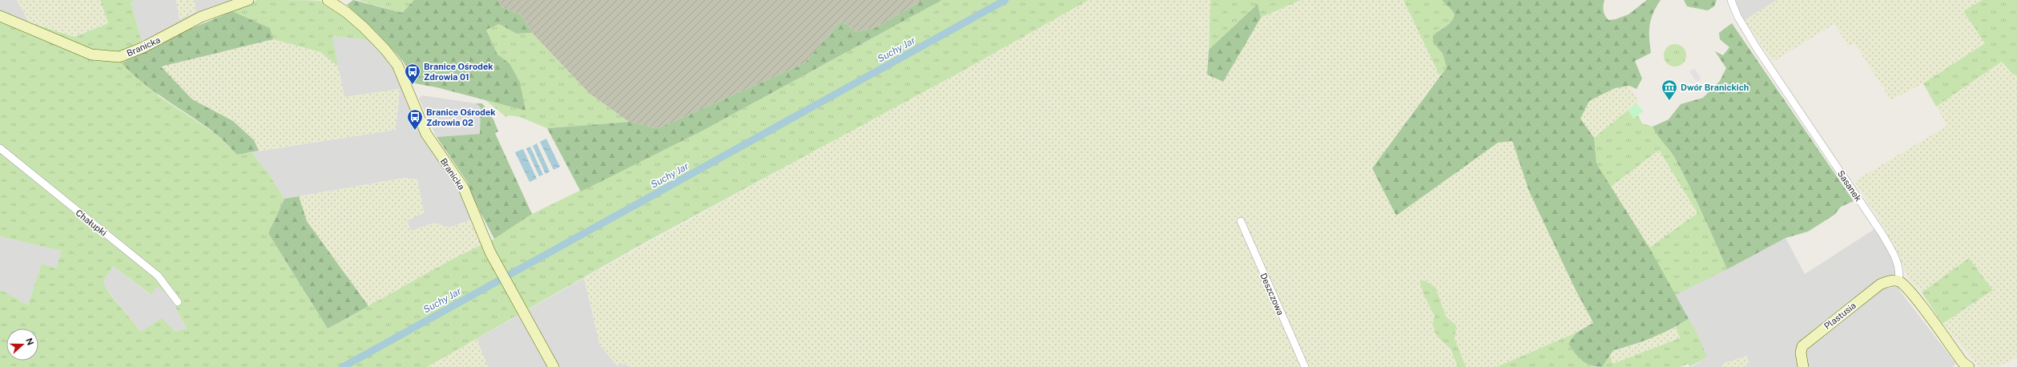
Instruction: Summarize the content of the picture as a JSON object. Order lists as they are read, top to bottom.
{
  "streets": {
    "street": [
      "Branicka",
      "Sasanek",
      "Chałupki",
      "Deszczowa",
      "Plastusia"
    ]
  },
  "crossings": [
    ["Sasanek", "Plastusia"]
  ],
  "water": ["Suchy Jar"],
  "places": {
    "bus stop": ["Branice Ośrodek Zdrowia 01", "Branice Ośrodek Zdrowia 02"],
    "museum": ["Dwór Branickich"]
  },
  "north": "right"
}
